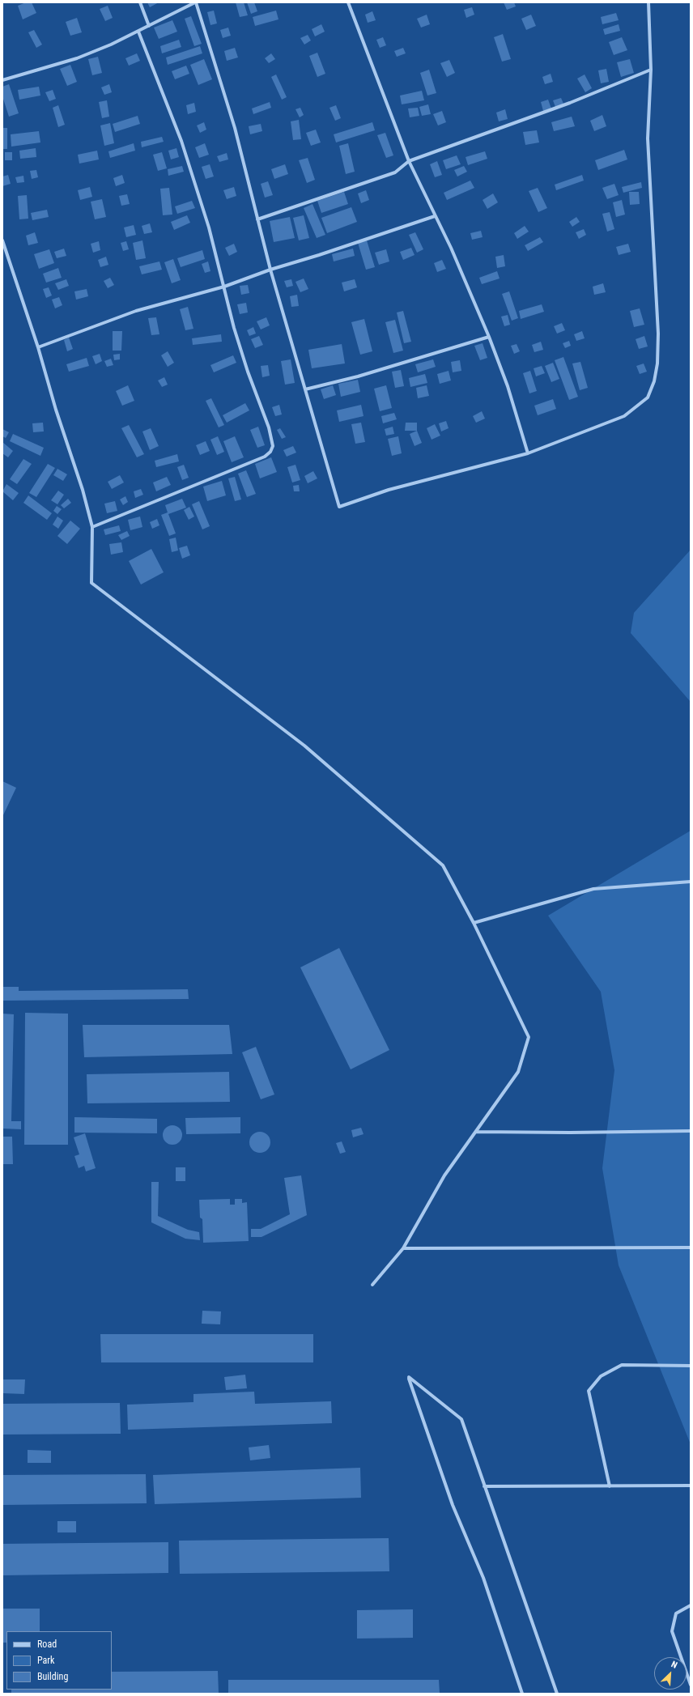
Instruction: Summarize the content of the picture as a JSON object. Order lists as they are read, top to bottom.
{
  "legend": ["Road", "Park", "Building"],
  "north": "top right"
}
